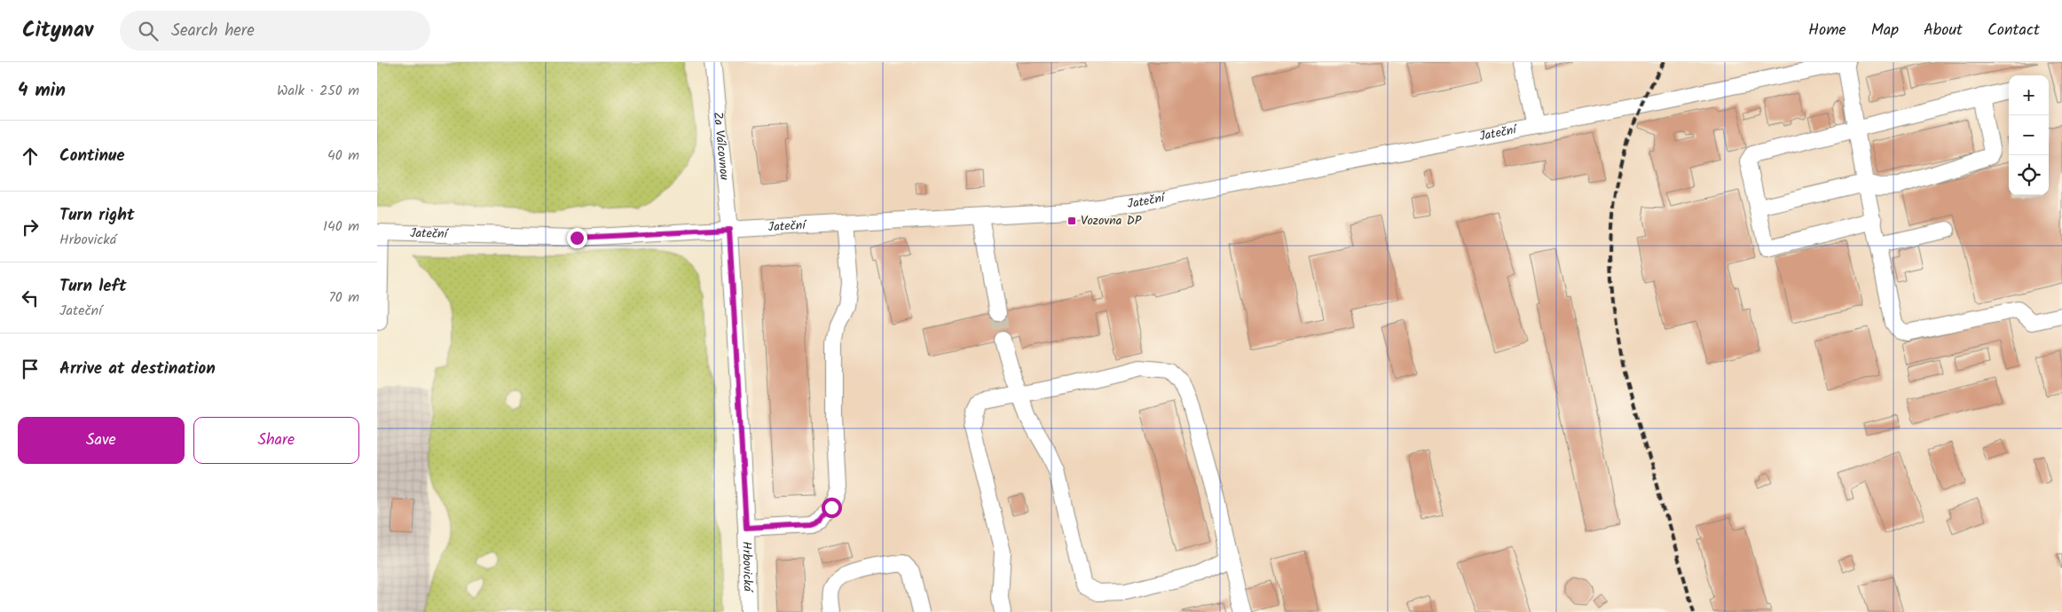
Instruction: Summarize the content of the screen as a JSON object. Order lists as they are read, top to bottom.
{
  "streets": {
    "street": ["Jateční", "Za Válcovnou", "Hrbovická"]
  },
  "crossings": [
    ["Jateční", "Za Válcovnou"],
    ["Jateční", "Hrbovická"],
    ["Za Válcovnou", "Hrbovická"]
  ],
  "places": {
    "transit": ["Vozovna DP"]
  },
  "page": {
    "header": "Citynav",
    "search": "Search here",
    "nav": [
      "Home",
      "Map",
      "About",
      "Contact"
    ],
    "heading": ["4 min", "Walk · 250 m"],
    "map_buttons": ["+", "−"],
    "list": [
      ["Continue", "40 m"],
      ["Turn right", "Hrbovická", "140 m"],
      ["Turn left", "Jateční", "70 m"],
      "Arrive at destination"
    ],
    "buttons": ["Save", "Share"]
  }
}
